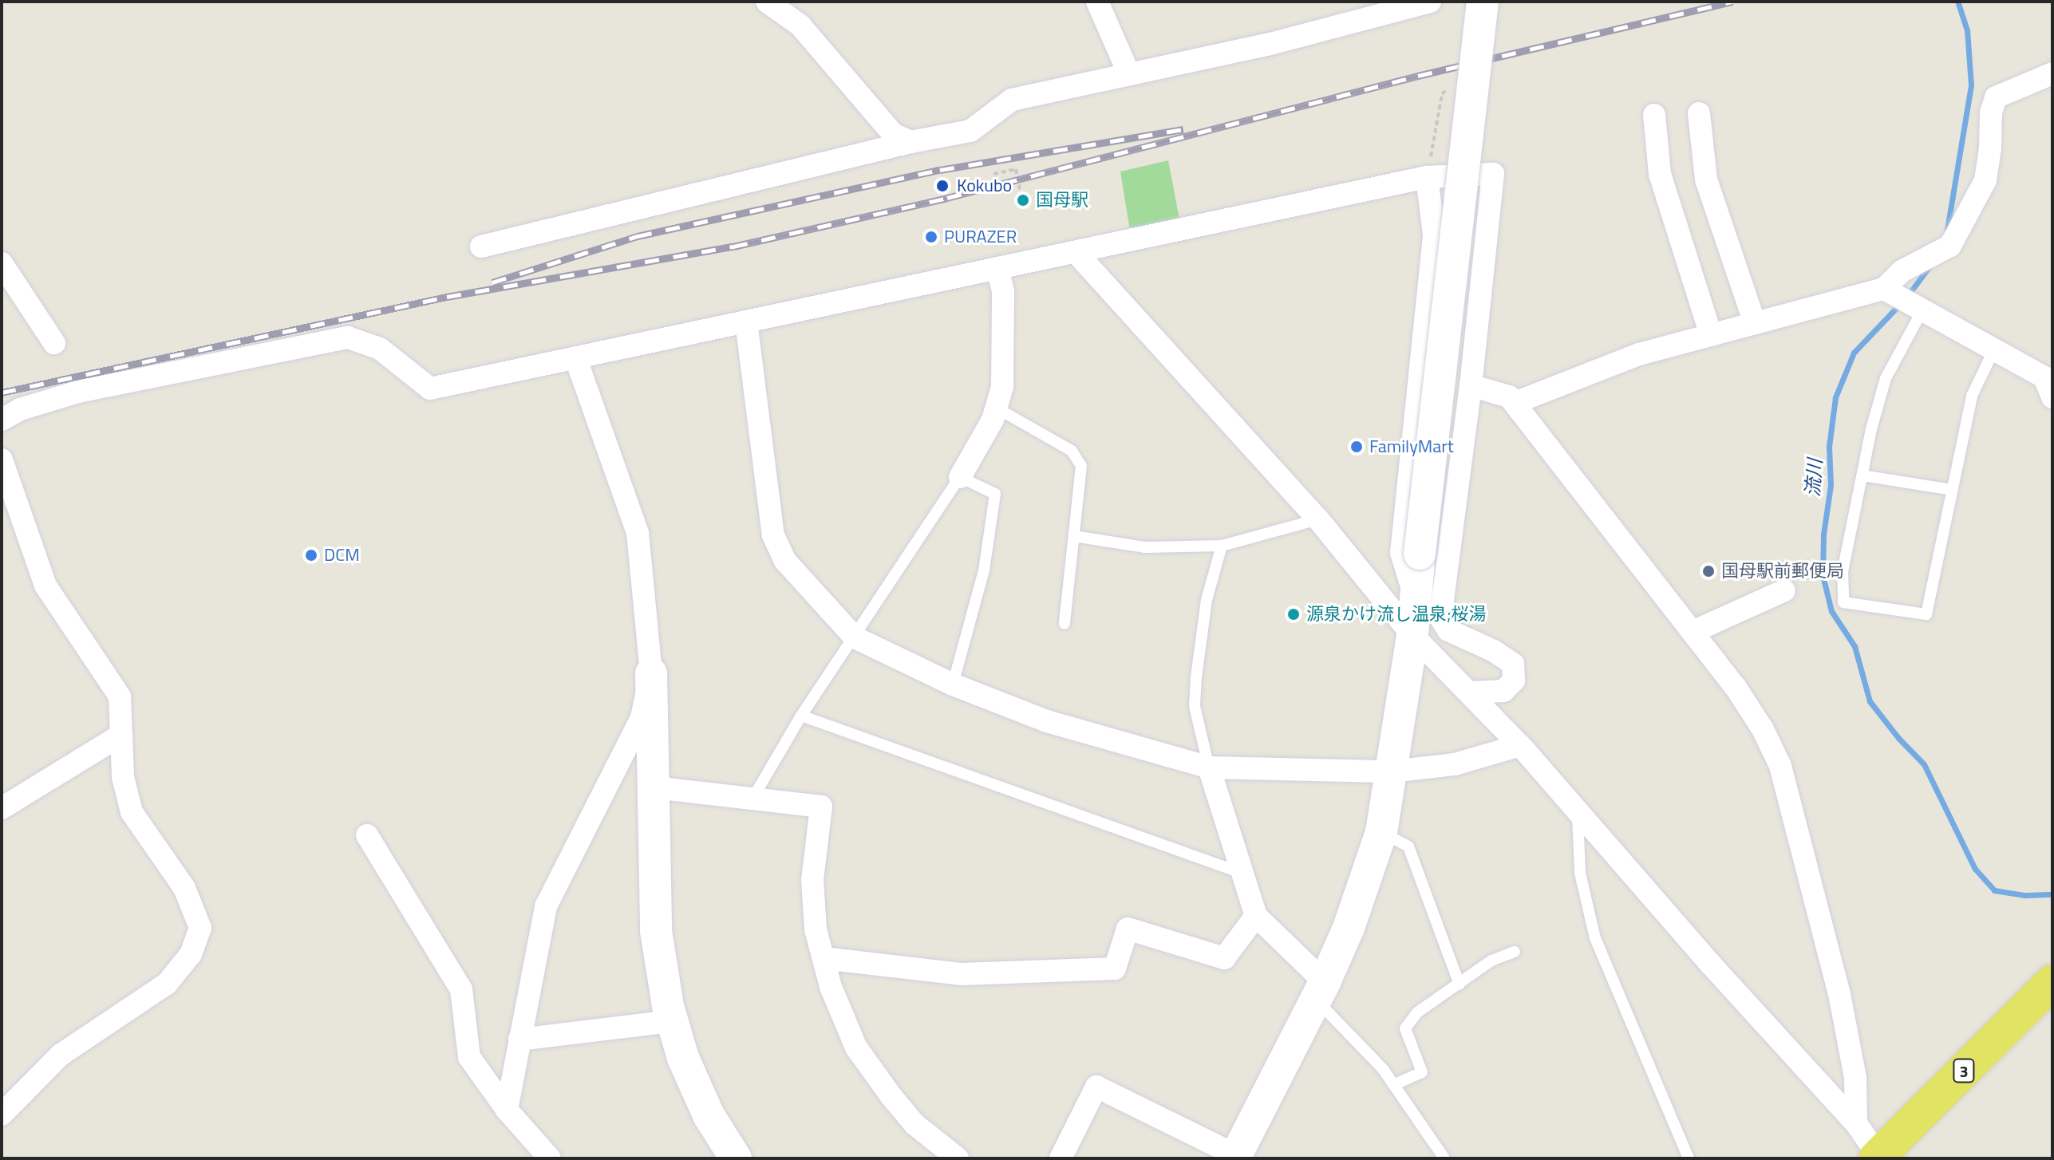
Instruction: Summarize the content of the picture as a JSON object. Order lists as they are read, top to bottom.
{
  "streets": {
    "main road": ["3"]
  },
  "water": ["流川"],
  "places": [
    "Kokubo",
    "国母駅",
    "PURAZER",
    "FamilyMart",
    "DCM",
    "国母駅前郵便局",
    "源泉かけ流し温泉;桜湯"
  ]
}
